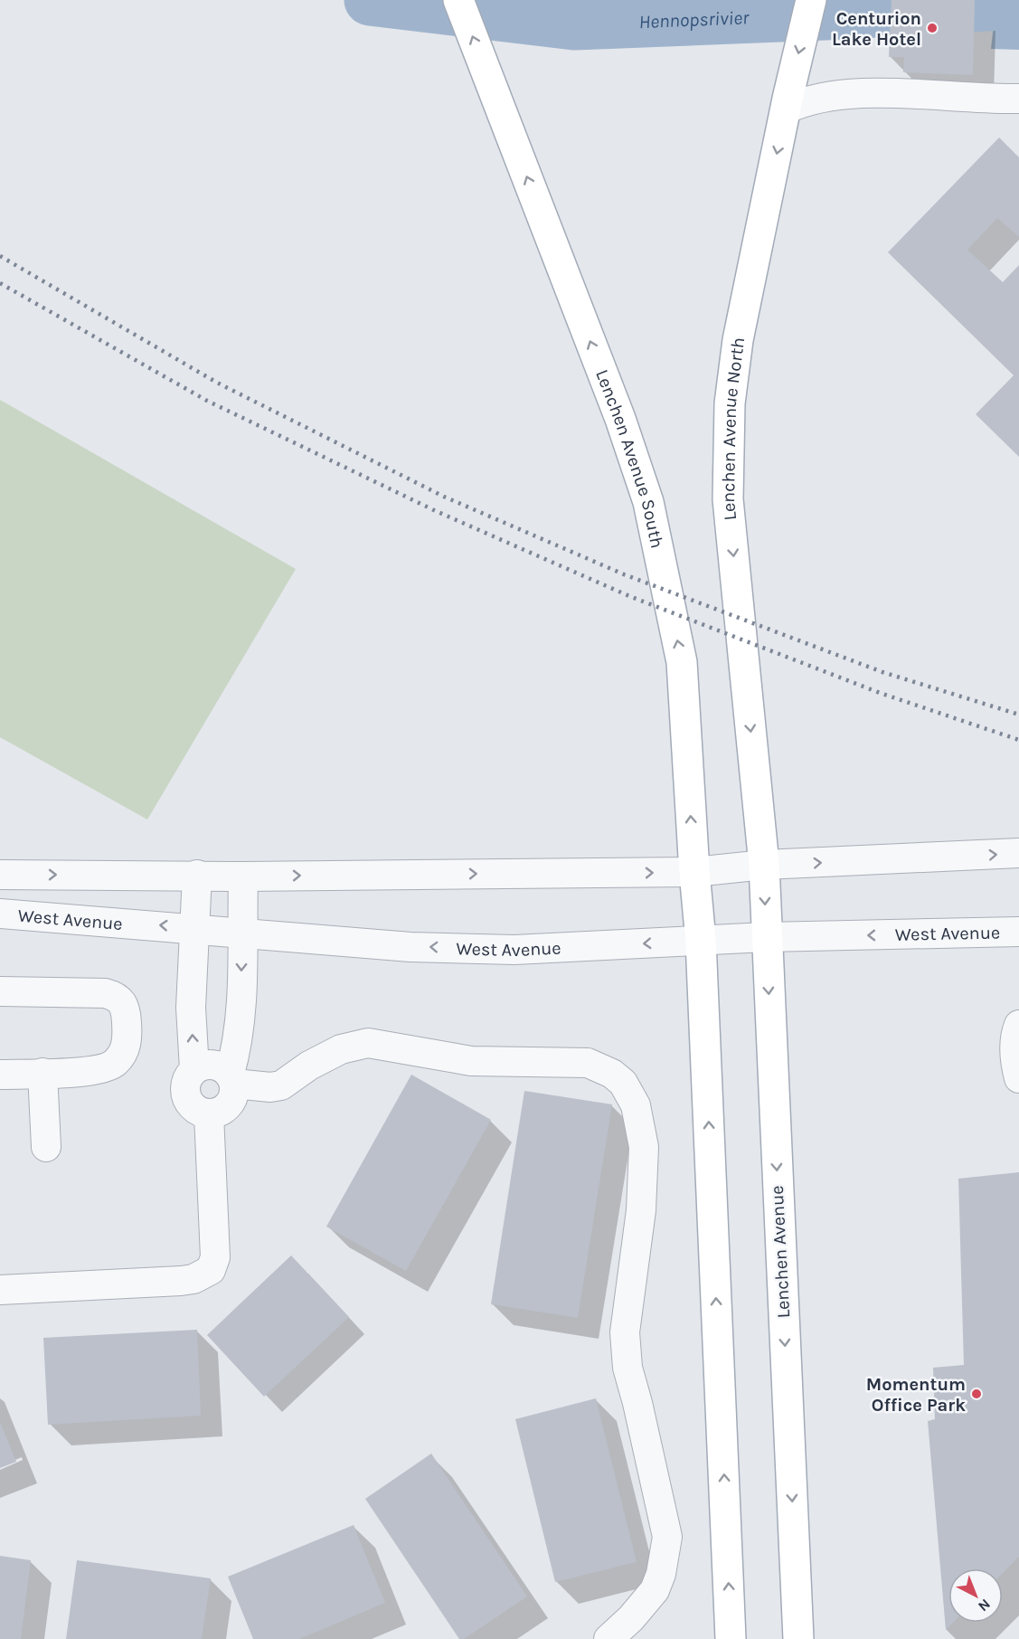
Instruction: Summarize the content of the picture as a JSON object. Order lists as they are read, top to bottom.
{
  "streets": {
    "main road": ["Lenchen Avenue North", "Lenchen Avenue South", "Lenchen Avenue"],
    "street": ["West Avenue"]
  },
  "crossings": [
    ["Lenchen Avenue North", "Lenchen Avenue"],
    ["Lenchen Avenue South", "West Avenue"],
    ["West Avenue", "Lenchen Avenue"]
  ],
  "one_way": ["Lenchen Avenue North", "Lenchen Avenue South"],
  "water": ["Hennopsrivier"],
  "places": ["Centurion Lake Hotel", "Momentum Office Park"],
  "north": "bottom right"
}
